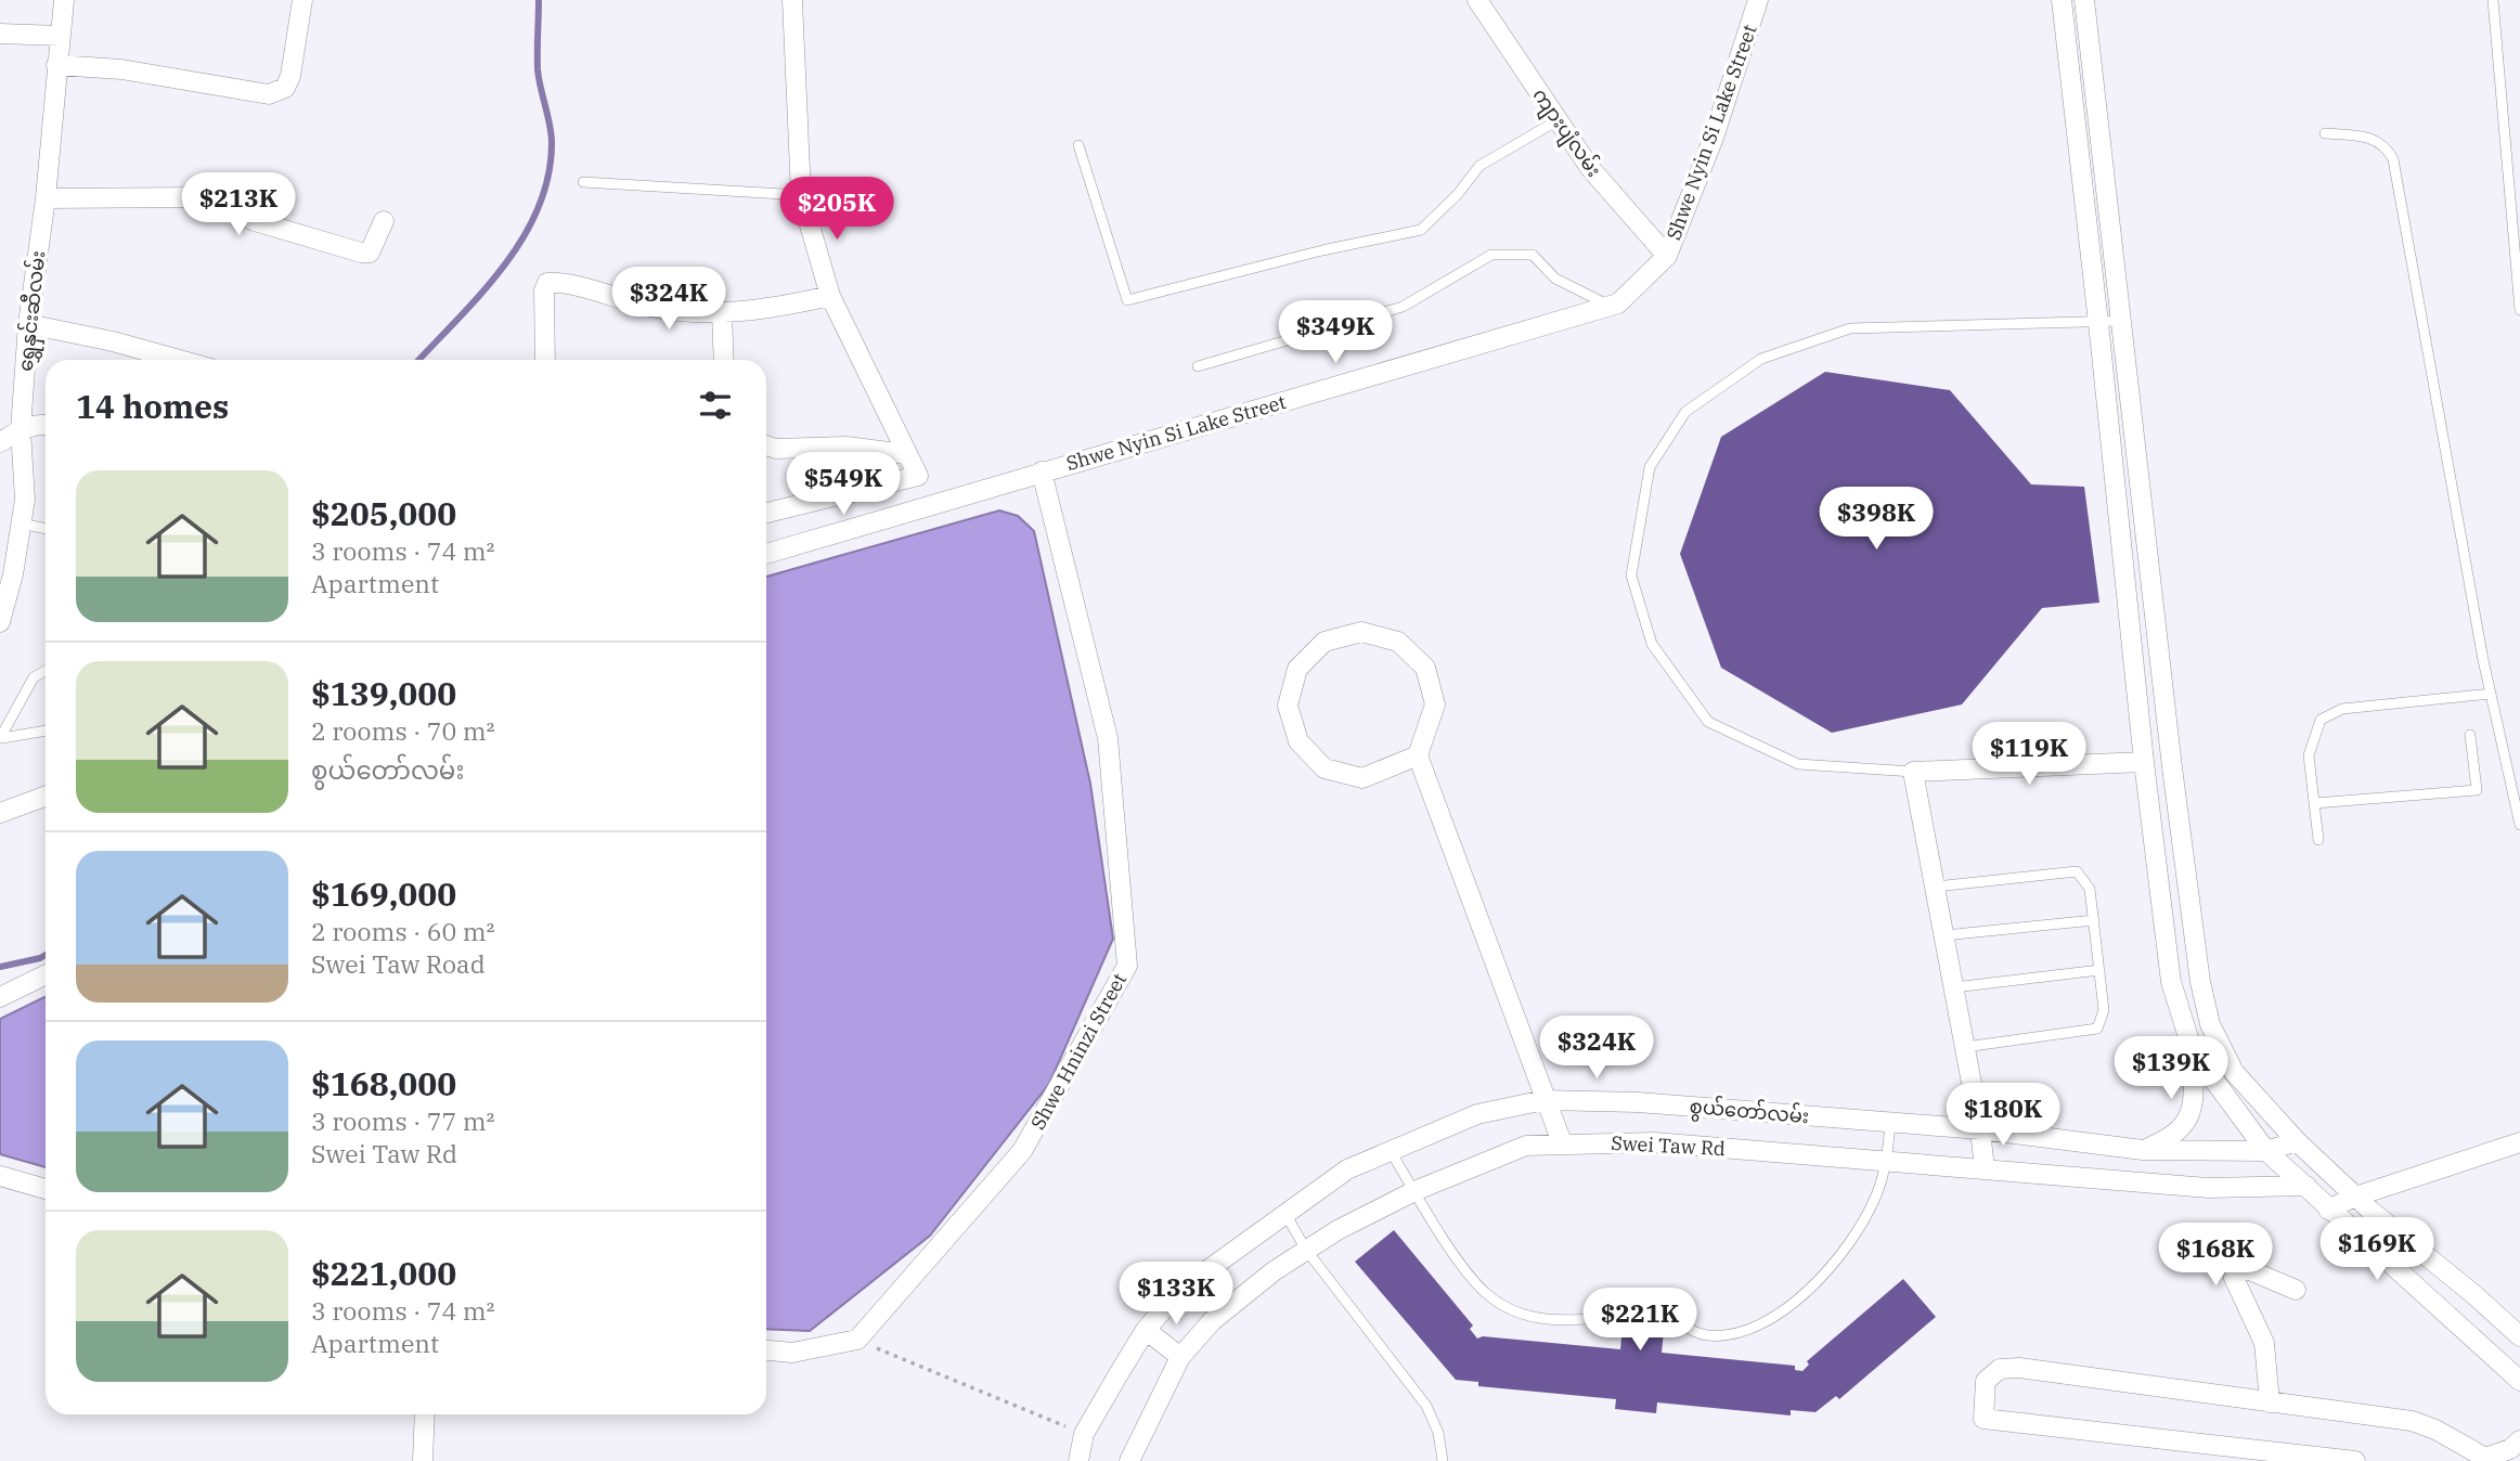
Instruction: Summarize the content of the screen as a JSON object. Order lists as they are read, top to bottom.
{
  "streets": {
    "street": [
      "ကျားပျံလမ်း",
      "Shwe Nyin Si Lake Street",
      "ရွှေနှင်းဆီလမ်း",
      "Shwe Hninzi Street",
      "စွယ်တော်လမ်း",
      "Swei Taw Rd"
    ]
  },
  "crossings": [
    ["ကျားပျံလမ်း", "Shwe Nyin Si Lake Street"],
    ["Shwe Nyin Si Lake Street", "Shwe Hninzi Street"]
  ],
  "page": {
    "price": [
      "$213K",
      "$205K",
      "$324K",
      "$349K",
      "$549K",
      "$398K",
      "$119K",
      "$324K",
      "$139K",
      "$180K",
      "$169K",
      "$168K",
      "$133K",
      "$221K"
    ],
    "heading": "14 homes",
    "list": [
      {
        "name": "$205,000",
        "note": "3 rooms · 74 m² · Apartment"
      },
      {
        "name": "$139,000",
        "note": "2 rooms · 70 m² · စွယ်တော်လမ်း"
      },
      {
        "name": "$169,000",
        "note": "2 rooms · 60 m² · Swei Taw Road"
      },
      {
        "name": "$168,000",
        "note": "3 rooms · 77 m² · Swei Taw Rd"
      },
      {
        "name": "$221,000",
        "note": "3 rooms · 74 m² · Apartment"
      }
    ]
  }
}
